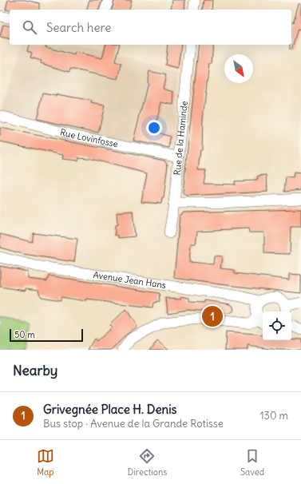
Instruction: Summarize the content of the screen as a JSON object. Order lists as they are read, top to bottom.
{
  "streets": {
    "street": ["Rue Lovinfosse", "Rue de la Haminde", "Avenue Jean Hans"]
  },
  "crossings": [
    ["Rue Lovinfosse", "Rue de la Haminde"]
  ],
  "scale_bar": "50 m",
  "north": "bottom right",
  "page": {
    "search": "Search here",
    "pins": "1",
    "scale": "50 m",
    "heading": "Nearby",
    "list": [
      {
        "mark": "1",
        "name": "Grivegnée Place H. Denis",
        "note": "Bus stop · Avenue de la Grande Rotisse",
        "value": "130 m"
      }
    ],
    "nav": ["Map", "Directions", "Saved"]
  }
}
